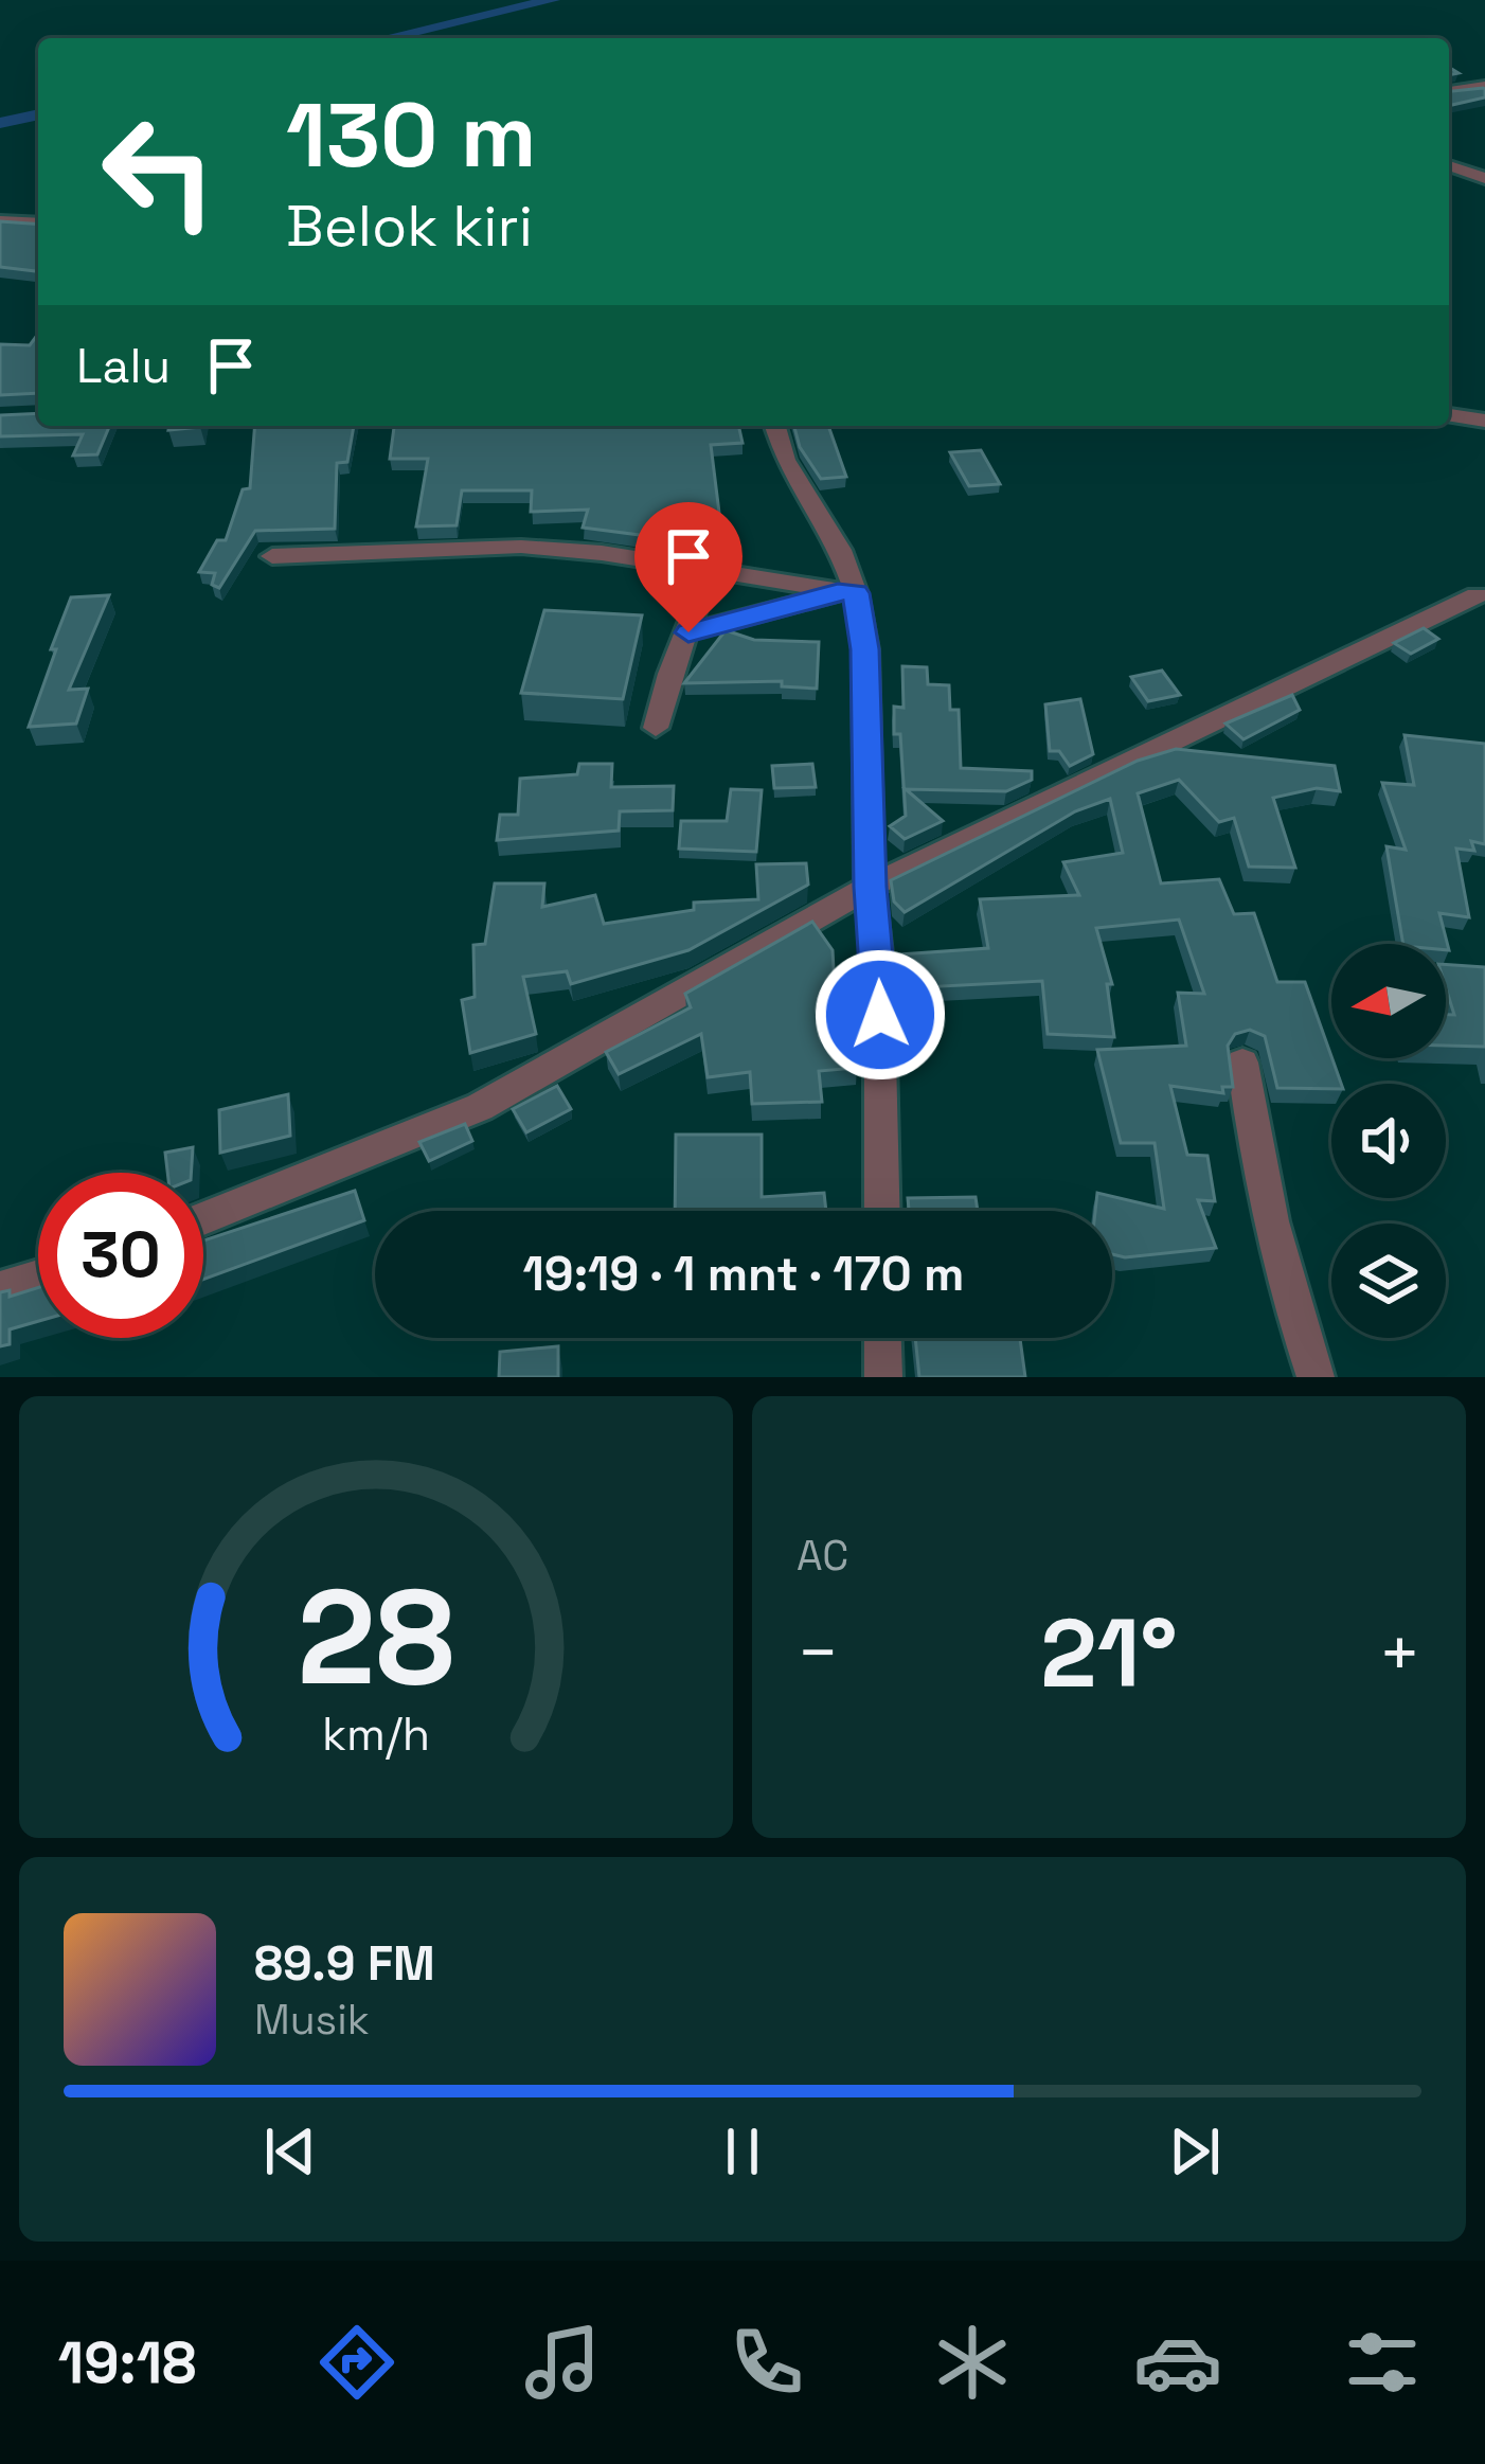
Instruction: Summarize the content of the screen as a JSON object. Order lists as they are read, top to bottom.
{
  "north": "left",
  "page": {
    "turn": ["130 m", "Belok kiri"],
    "then": "Lalu",
    "limit": "30",
    "trip": "19:19 · 1 mnt · 170 m",
    "tile": "AC",
    "heat": ["−", "21°", "+"],
    "song": ["89.9 FM", "Musik"],
    "tabs": "19:18",
    "gauge": ["28", "km/h"]
  }
}
